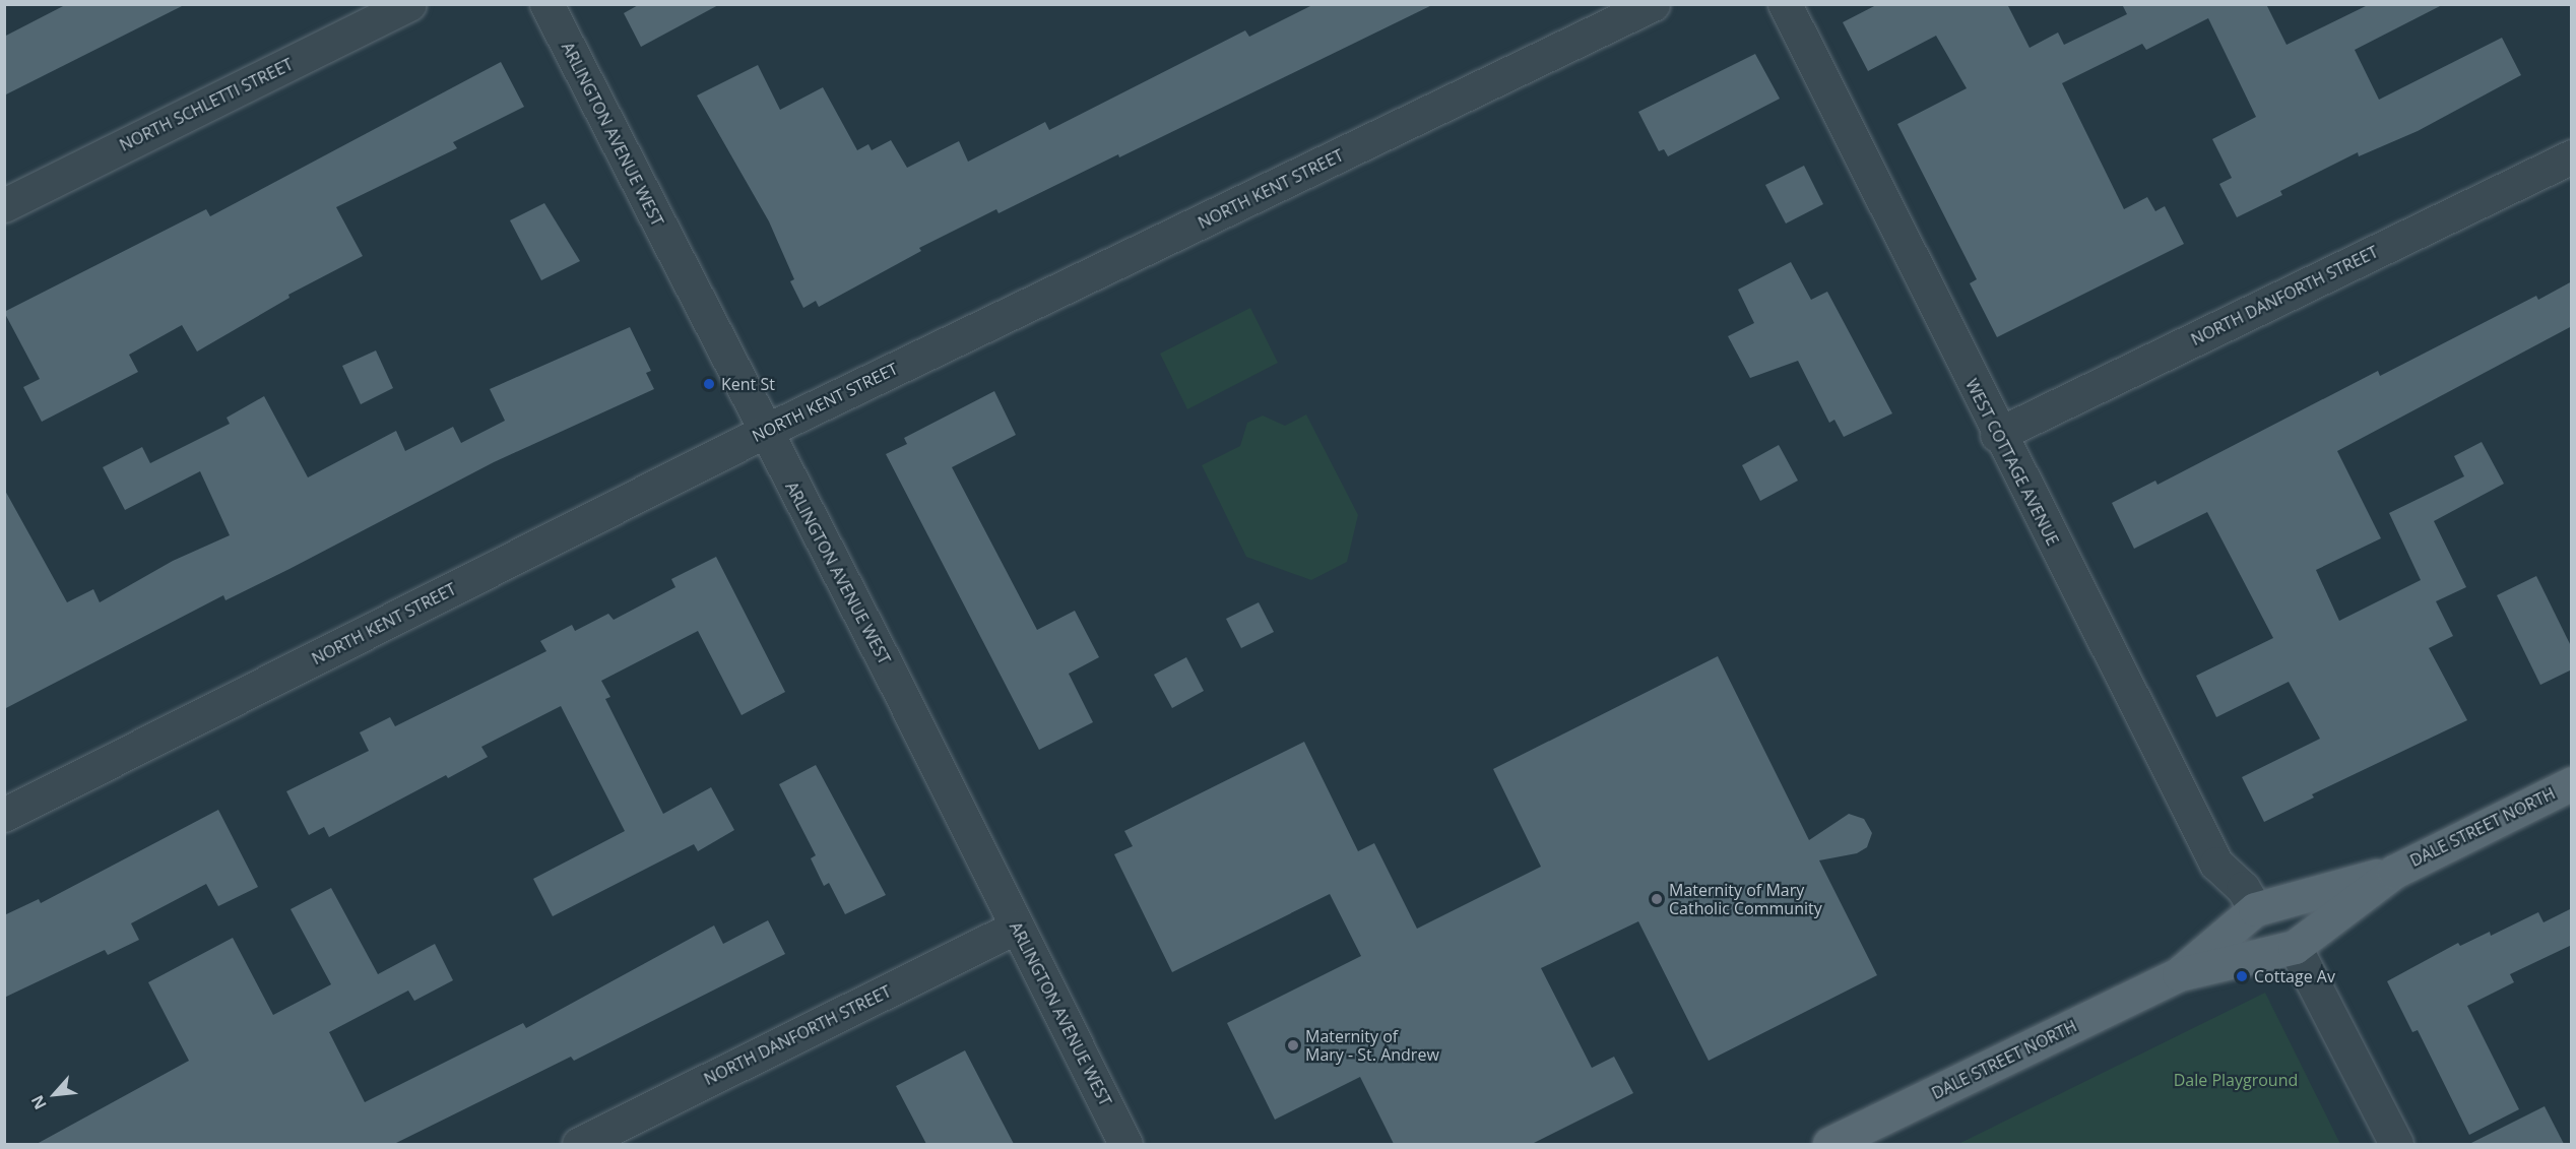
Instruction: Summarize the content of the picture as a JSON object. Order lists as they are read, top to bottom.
{
  "streets": {
    "main road": ["DALE STREET NORTH"],
    "street": [
      "NORTH SCHLETTI STREET",
      "ARLINGTON AVENUE WEST",
      "NORTH KENT STREET",
      "NORTH DANFORTH STREET",
      "WEST COTTAGE AVENUE"
    ]
  },
  "crossings": [
    ["ARLINGTON AVENUE WEST", "NORTH KENT STREET"],
    ["ARLINGTON AVENUE WEST", "NORTH DANFORTH STREET"],
    ["NORTH DANFORTH STREET", "WEST COTTAGE AVENUE"],
    ["WEST COTTAGE AVENUE", "DALE STREET NORTH"]
  ],
  "parks": ["Dale Playground"],
  "places": [
    "Kent St",
    "Maternity of Mary Catholic Community",
    "Cottage Av",
    "Maternity of Mary - St. Andrew"
  ],
  "north": "bottom left"
}
